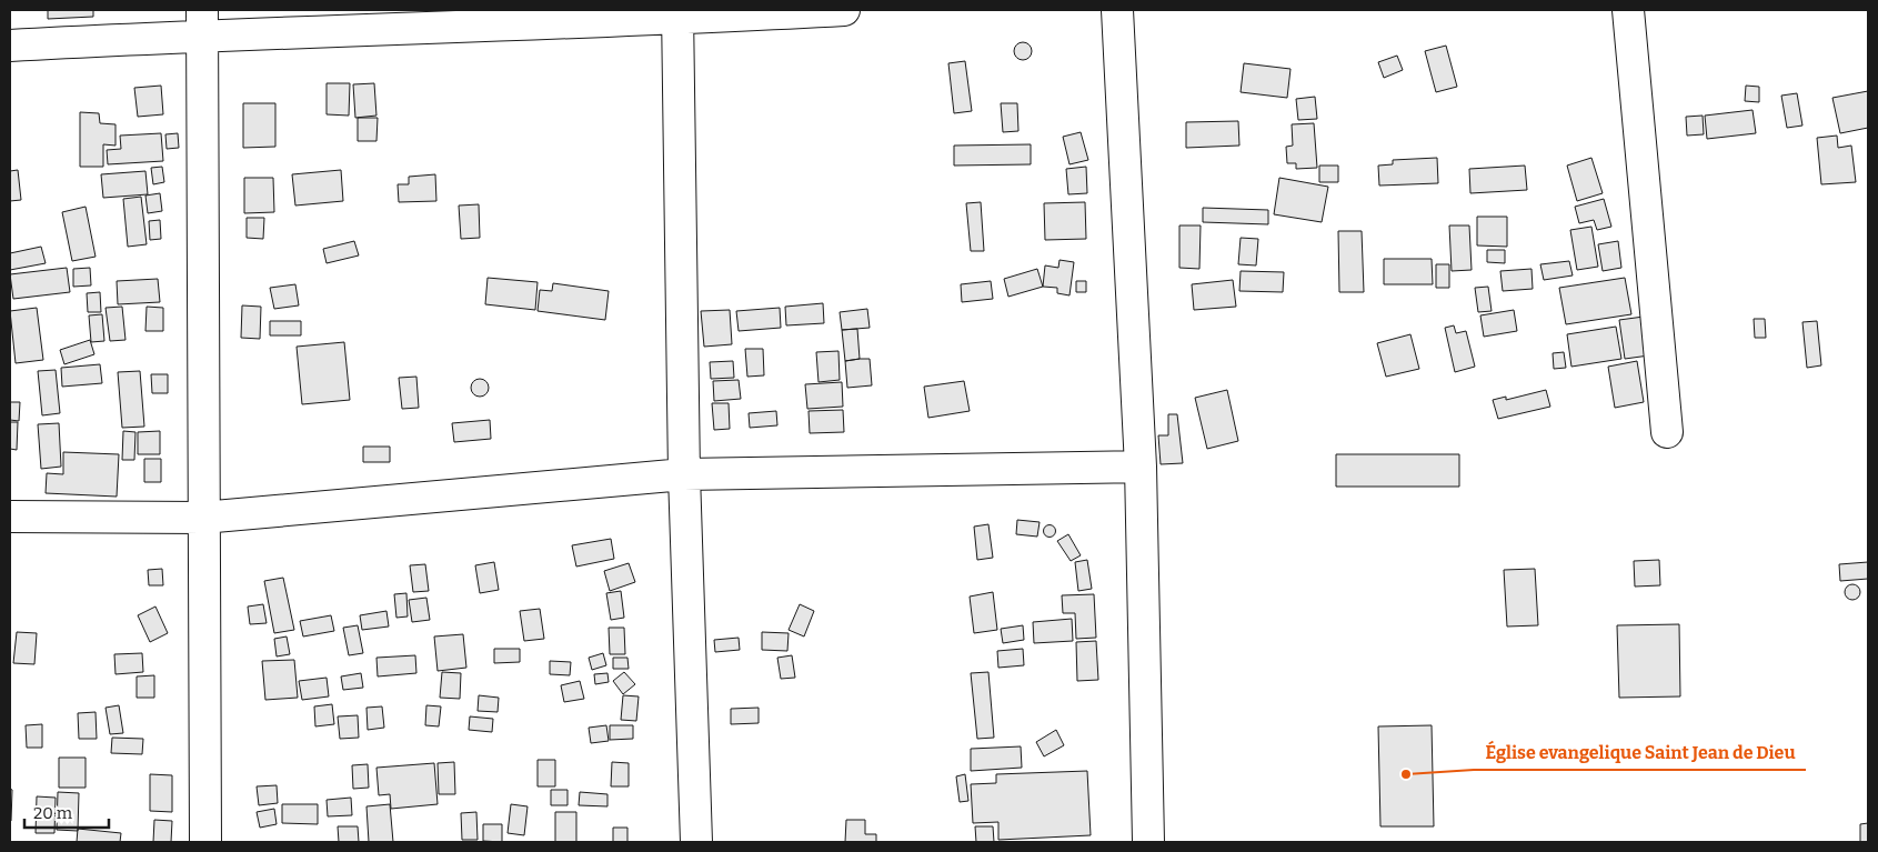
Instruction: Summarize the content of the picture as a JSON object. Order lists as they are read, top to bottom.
{
  "places": ["Église evangelique Saint Jean de Dieu"],
  "scale_bar": "20 m"
}
